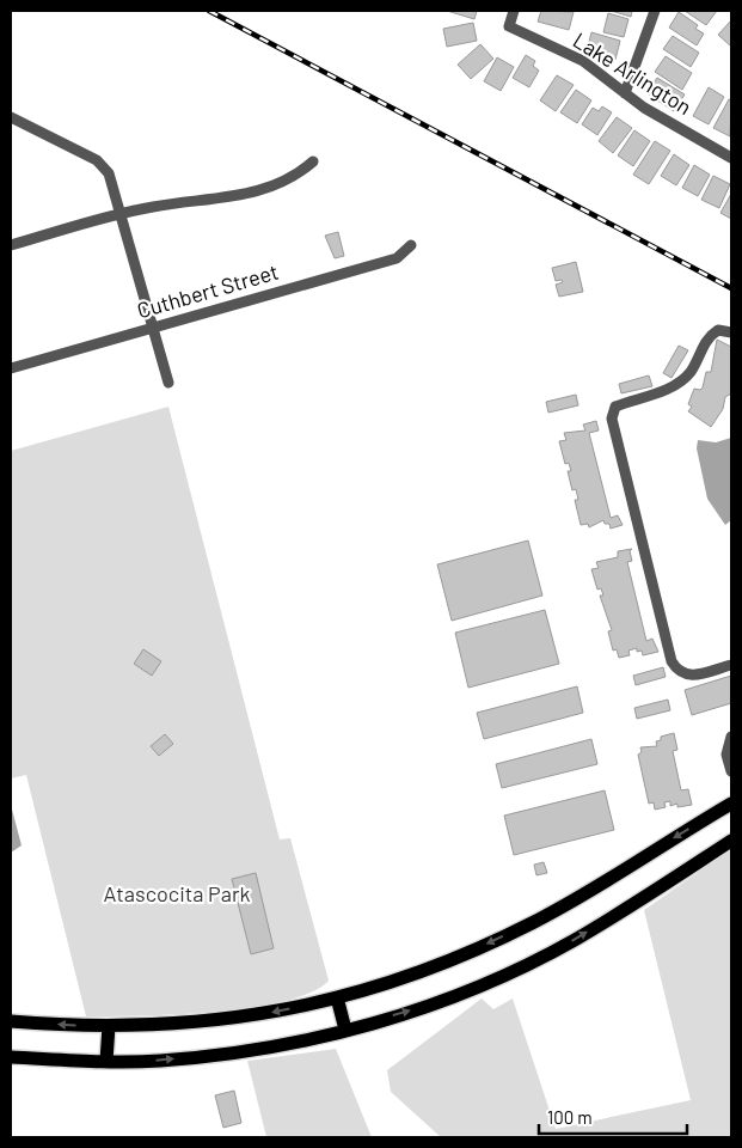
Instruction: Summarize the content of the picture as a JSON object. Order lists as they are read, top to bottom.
{
  "streets": {
    "street": ["Lake Arlington", "Cuthbert Street"]
  },
  "parks": ["Atascocita Park"],
  "scale_bar": "100 m"
}
